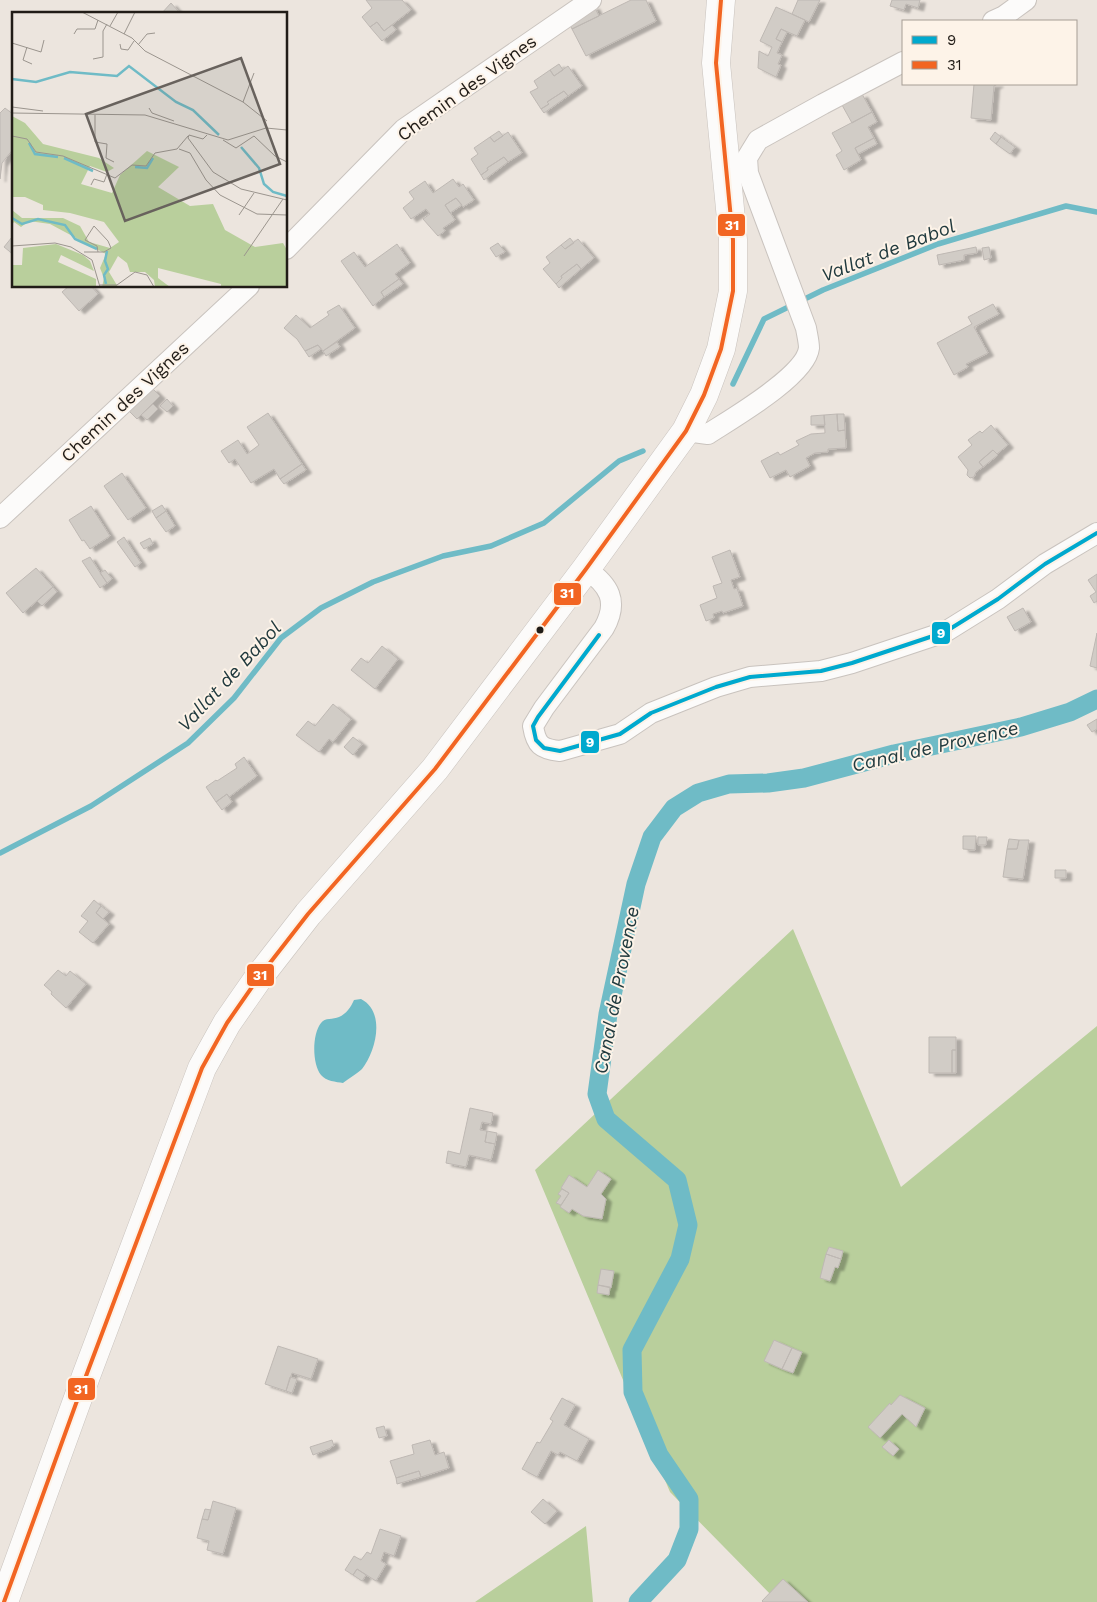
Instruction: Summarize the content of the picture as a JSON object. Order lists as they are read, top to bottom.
{
  "streets": {
    "street": ["Chemin des Vignes"]
  },
  "water": ["Vallat de Babol", "Canal de Provence"],
  "lines": ["transit line 31", "transit line 9"],
  "legend": ["9", "31"]
}
